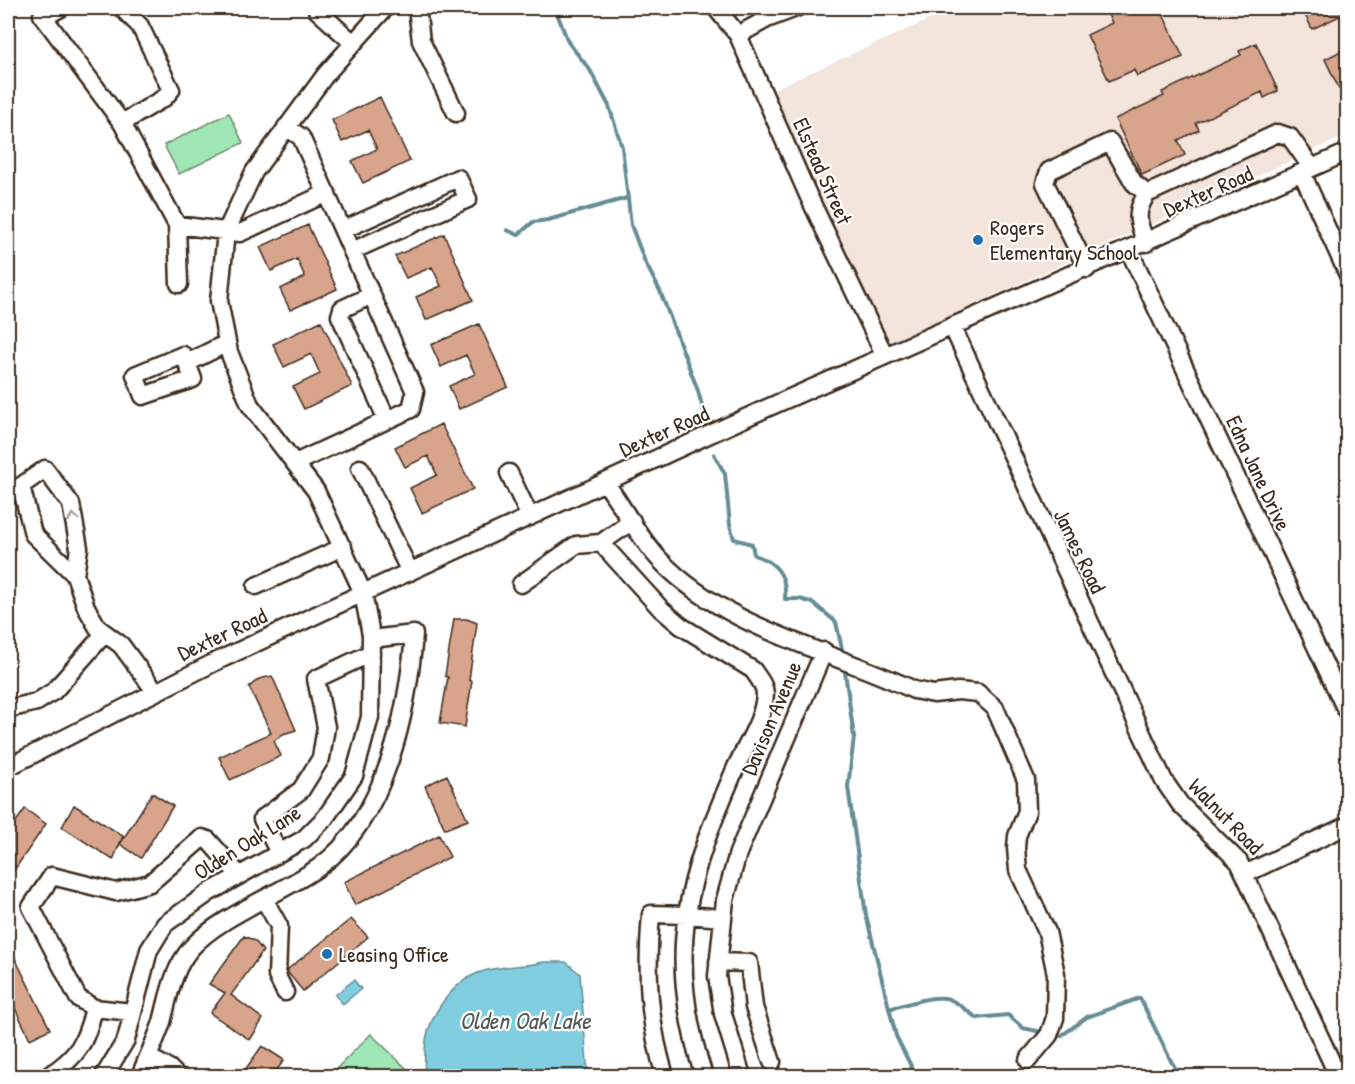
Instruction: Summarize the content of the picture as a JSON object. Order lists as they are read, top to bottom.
{
  "streets": {
    "street": [
      "Elstead Street",
      "Dexter Road",
      "Edna Jane Drive",
      "James Road",
      "Davison Avenue",
      "Walnut Road",
      "Olden Oak Lane"
    ]
  },
  "crossings": [
    ["Elstead Street", "Dexter Road"],
    ["Dexter Road", "Edna Jane Drive"],
    ["Dexter Road", "James Road"],
    ["Dexter Road", "Davison Avenue"],
    ["Dexter Road", "Olden Oak Lane"],
    ["James Road", "Walnut Road"]
  ],
  "water": ["Olden Oak Lake"],
  "places": ["Rogers Elementary School", "Leasing Office"]
}
